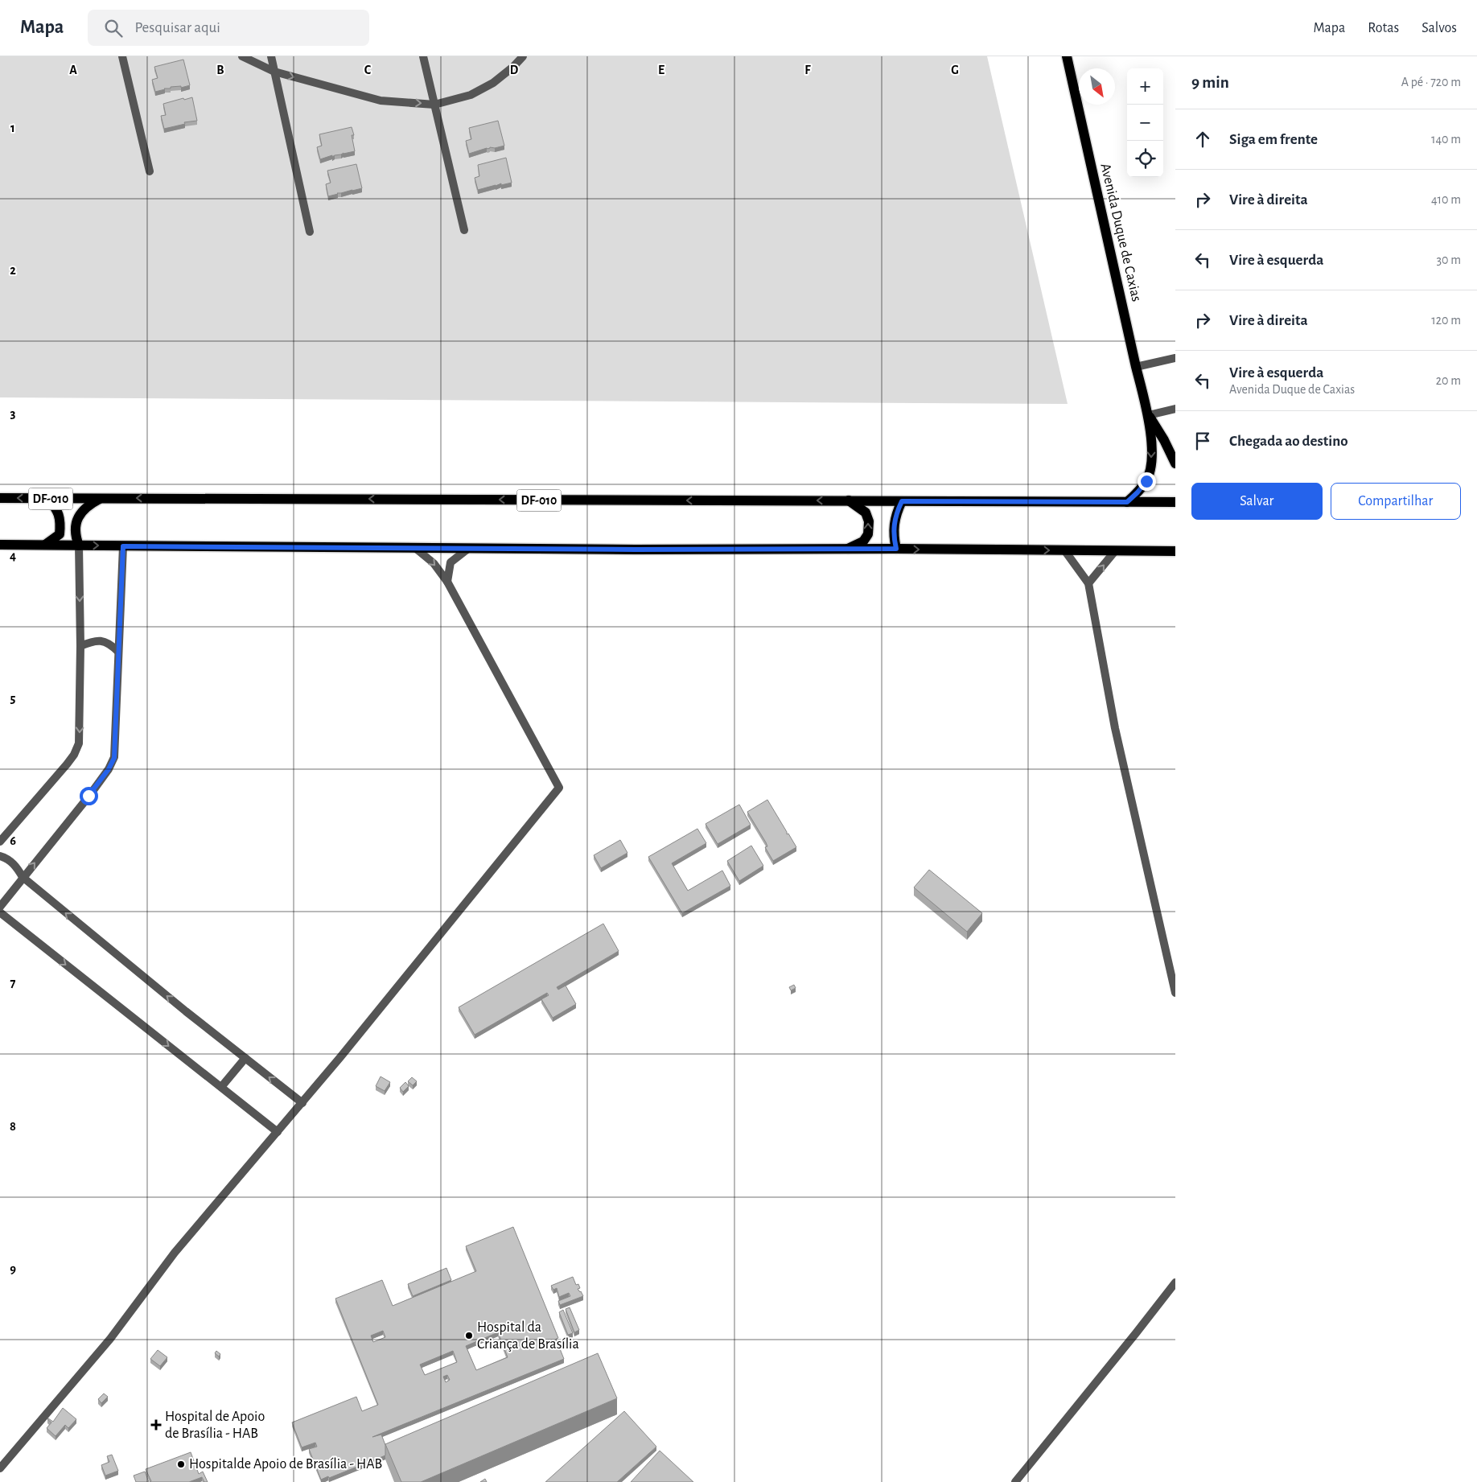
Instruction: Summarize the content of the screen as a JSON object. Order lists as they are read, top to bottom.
{
  "streets": {
    "main road": ["Avenida Duque de Caxias", "DF-010"]
  },
  "crossings": [
    ["Avenida Duque de Caxias", "DF-010"]
  ],
  "places": {
    "other": ["Hospital da Criança de Brasília", "Hospitalde Apoio de Brasília - HAB"],
    "health": ["Hospital de Apoio de Brasília - HAB"]
  },
  "north": "bottom right",
  "page": {
    "header": "Mapa",
    "search": "Pesquisar aqui",
    "nav": ["Mapa", "Rotas", "Salvos"],
    "heading": ["9 min", "A pé · 720 m"],
    "map_buttons": ["+", "−"],
    "list": [
      ["Siga em frente", "140 m"],
      ["Vire à direita", "410 m"],
      ["Vire à esquerda", "30 m"],
      ["Vire à direita", "120 m"],
      ["Vire à esquerda", "Avenida Duque de Caxias", "20 m"],
      "Chegada ao destino"
    ],
    "buttons": ["Salvar", "Compartilhar"]
  },
  "grid": {
    "columns": [
      "A",
      "B",
      "C",
      "D",
      "E",
      "F",
      "G"
    ],
    "rows": [
      "1",
      "2",
      "3",
      "4",
      "5",
      "6",
      "7",
      "8",
      "9"
    ]
  }
}
